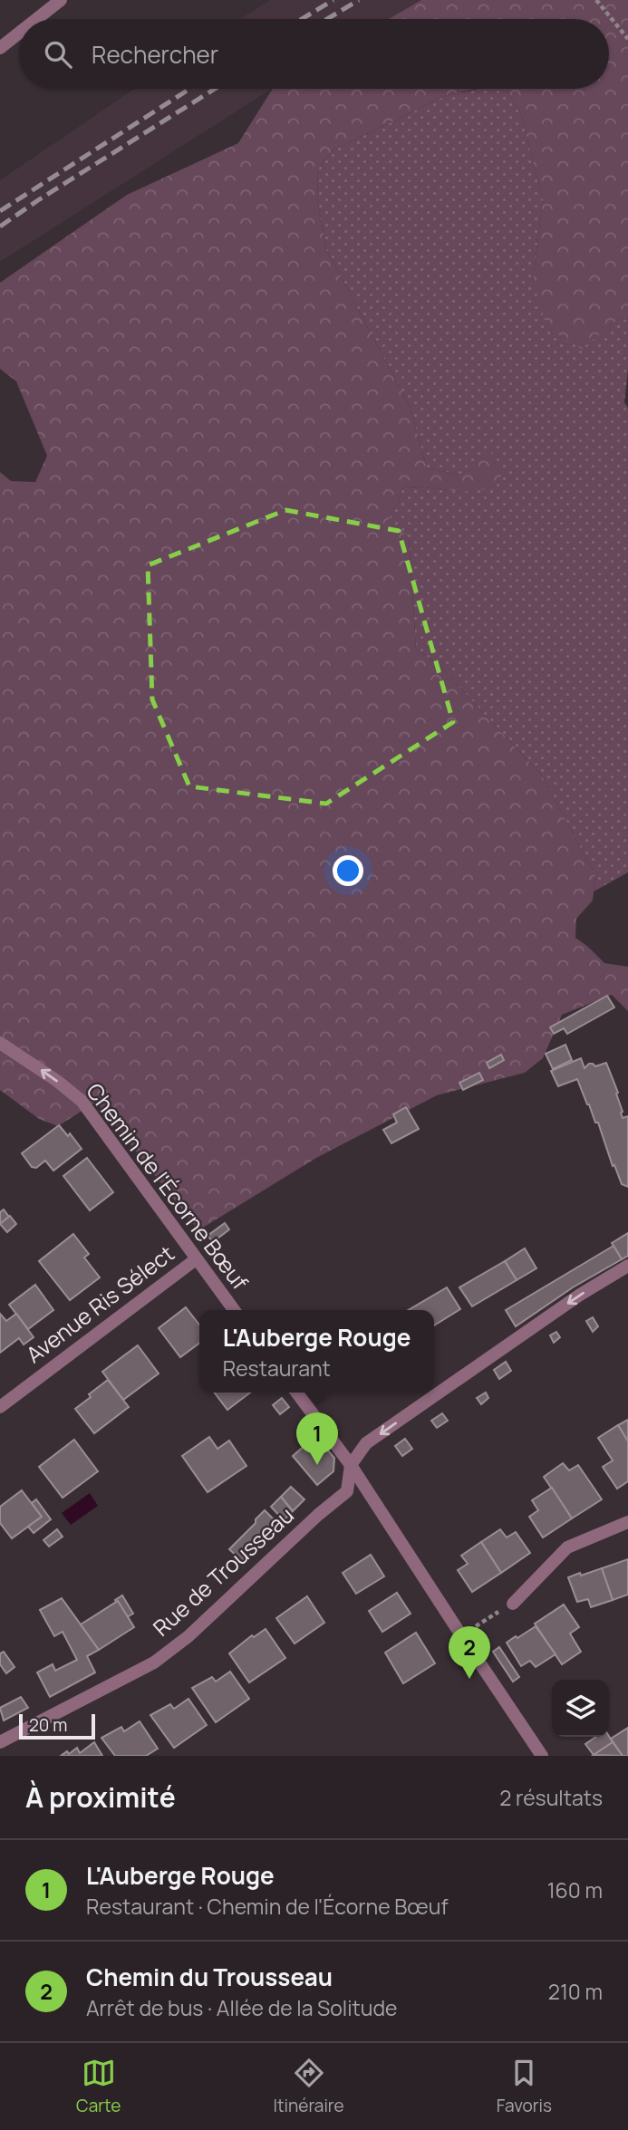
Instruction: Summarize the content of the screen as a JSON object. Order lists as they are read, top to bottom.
{
  "streets": {
    "street": ["Chemin de l'Écorne Bœuf", "Avenue Ris Sélect", "Rue de Trousseau"]
  },
  "crossings": [
    ["Chemin de l'Écorne Bœuf", "Avenue Ris Sélect"]
  ],
  "one_way": ["Chemin de l'Écorne Bœuf"],
  "scale_bar": "20 m",
  "page": {
    "search": "Rechercher",
    "popup": ["L'Auberge Rouge", "Restaurant"],
    "pins": ["1", "2"],
    "scale": "20 m",
    "heading": ["À proximité", "2 résultats"],
    "list": [
      {
        "mark": "1",
        "name": "L'Auberge Rouge",
        "note": "Restaurant · Chemin de l'Écorne Bœuf",
        "value": "160 m"
      },
      {
        "mark": "2",
        "name": "Chemin du Trousseau",
        "note": "Arrêt de bus · Allée de la Solitude",
        "value": "210 m"
      }
    ],
    "nav": ["Carte", "Itinéraire", "Favoris"]
  }
}
